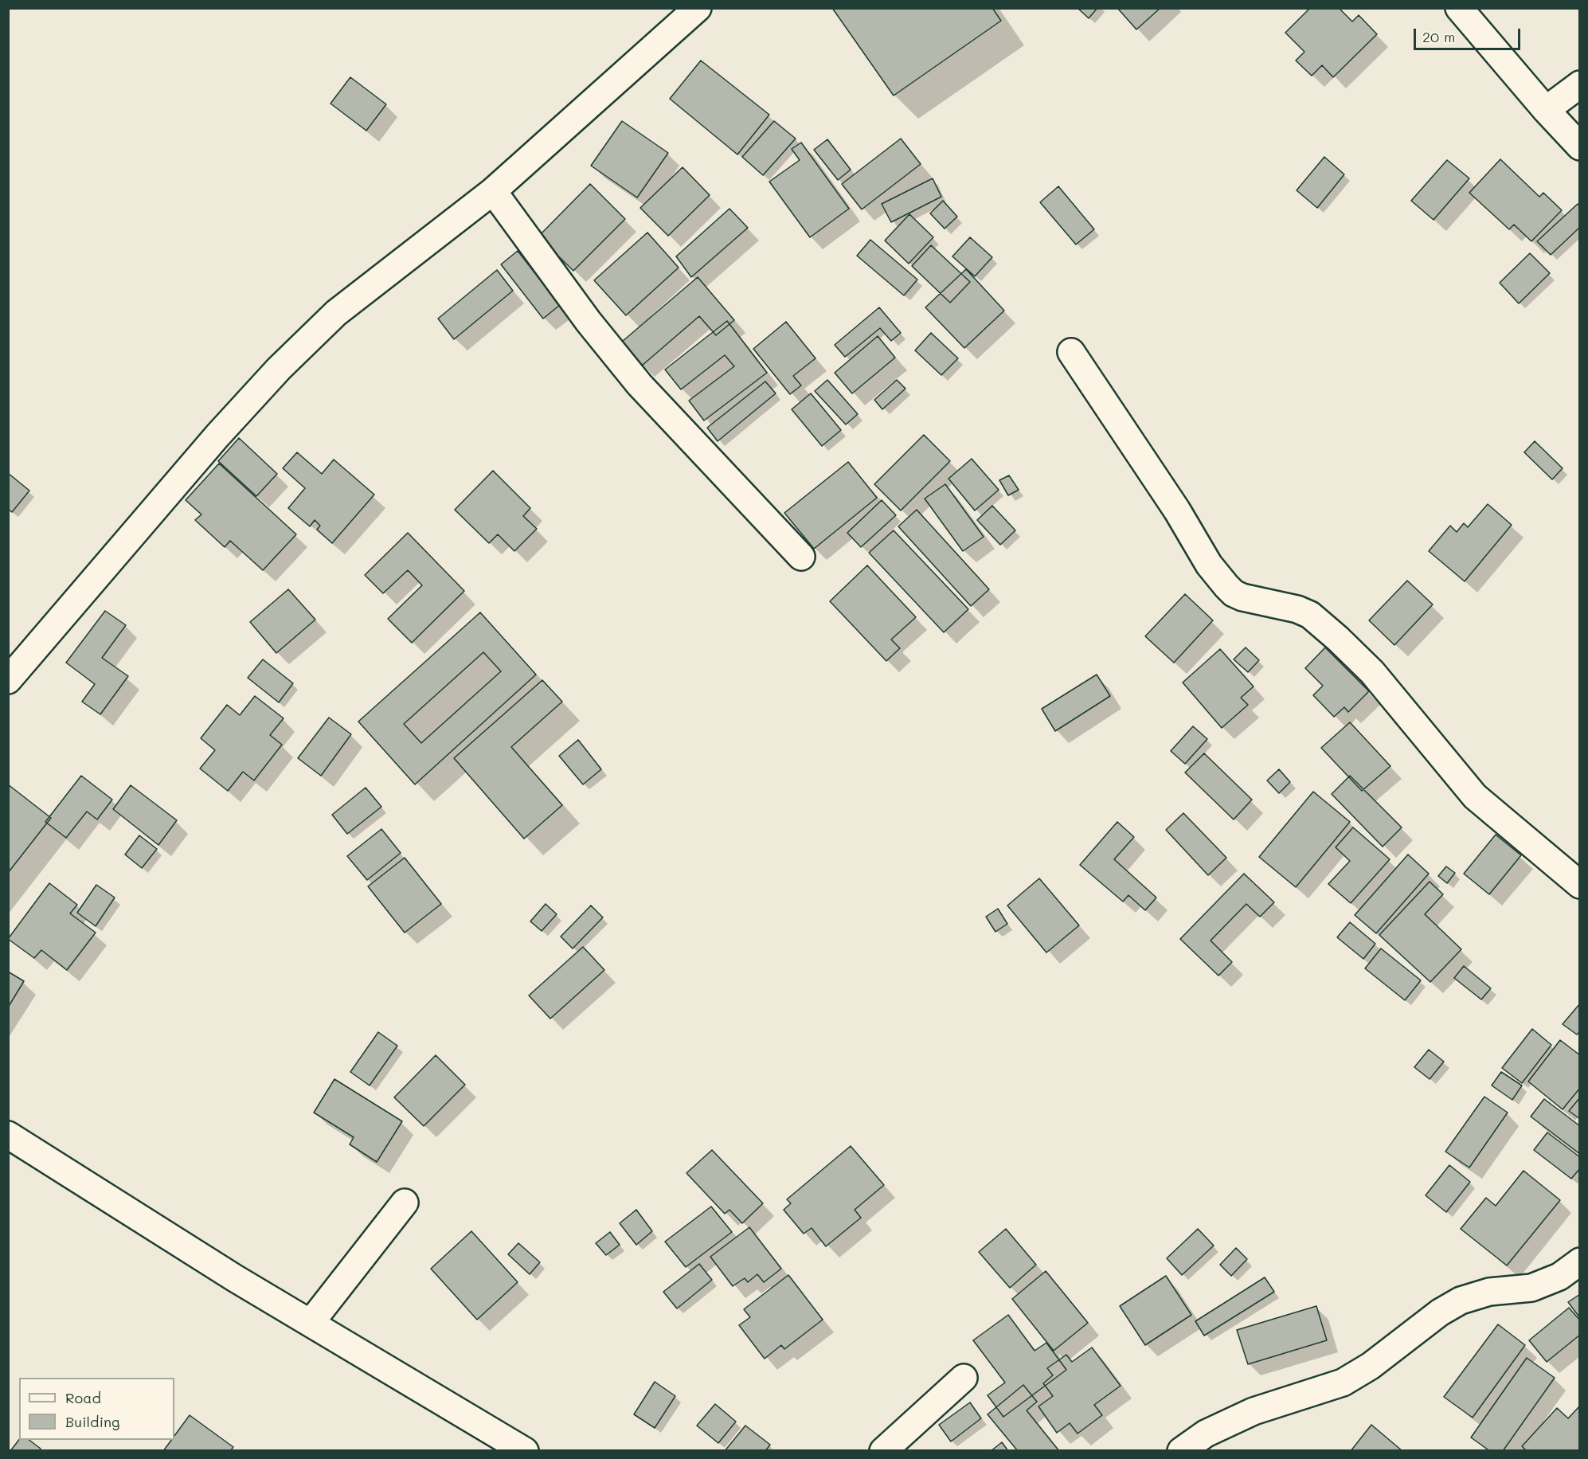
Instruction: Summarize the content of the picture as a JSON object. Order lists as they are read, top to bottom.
{
  "legend": ["Road", "Building"],
  "scale_bar": "20 m"
}
